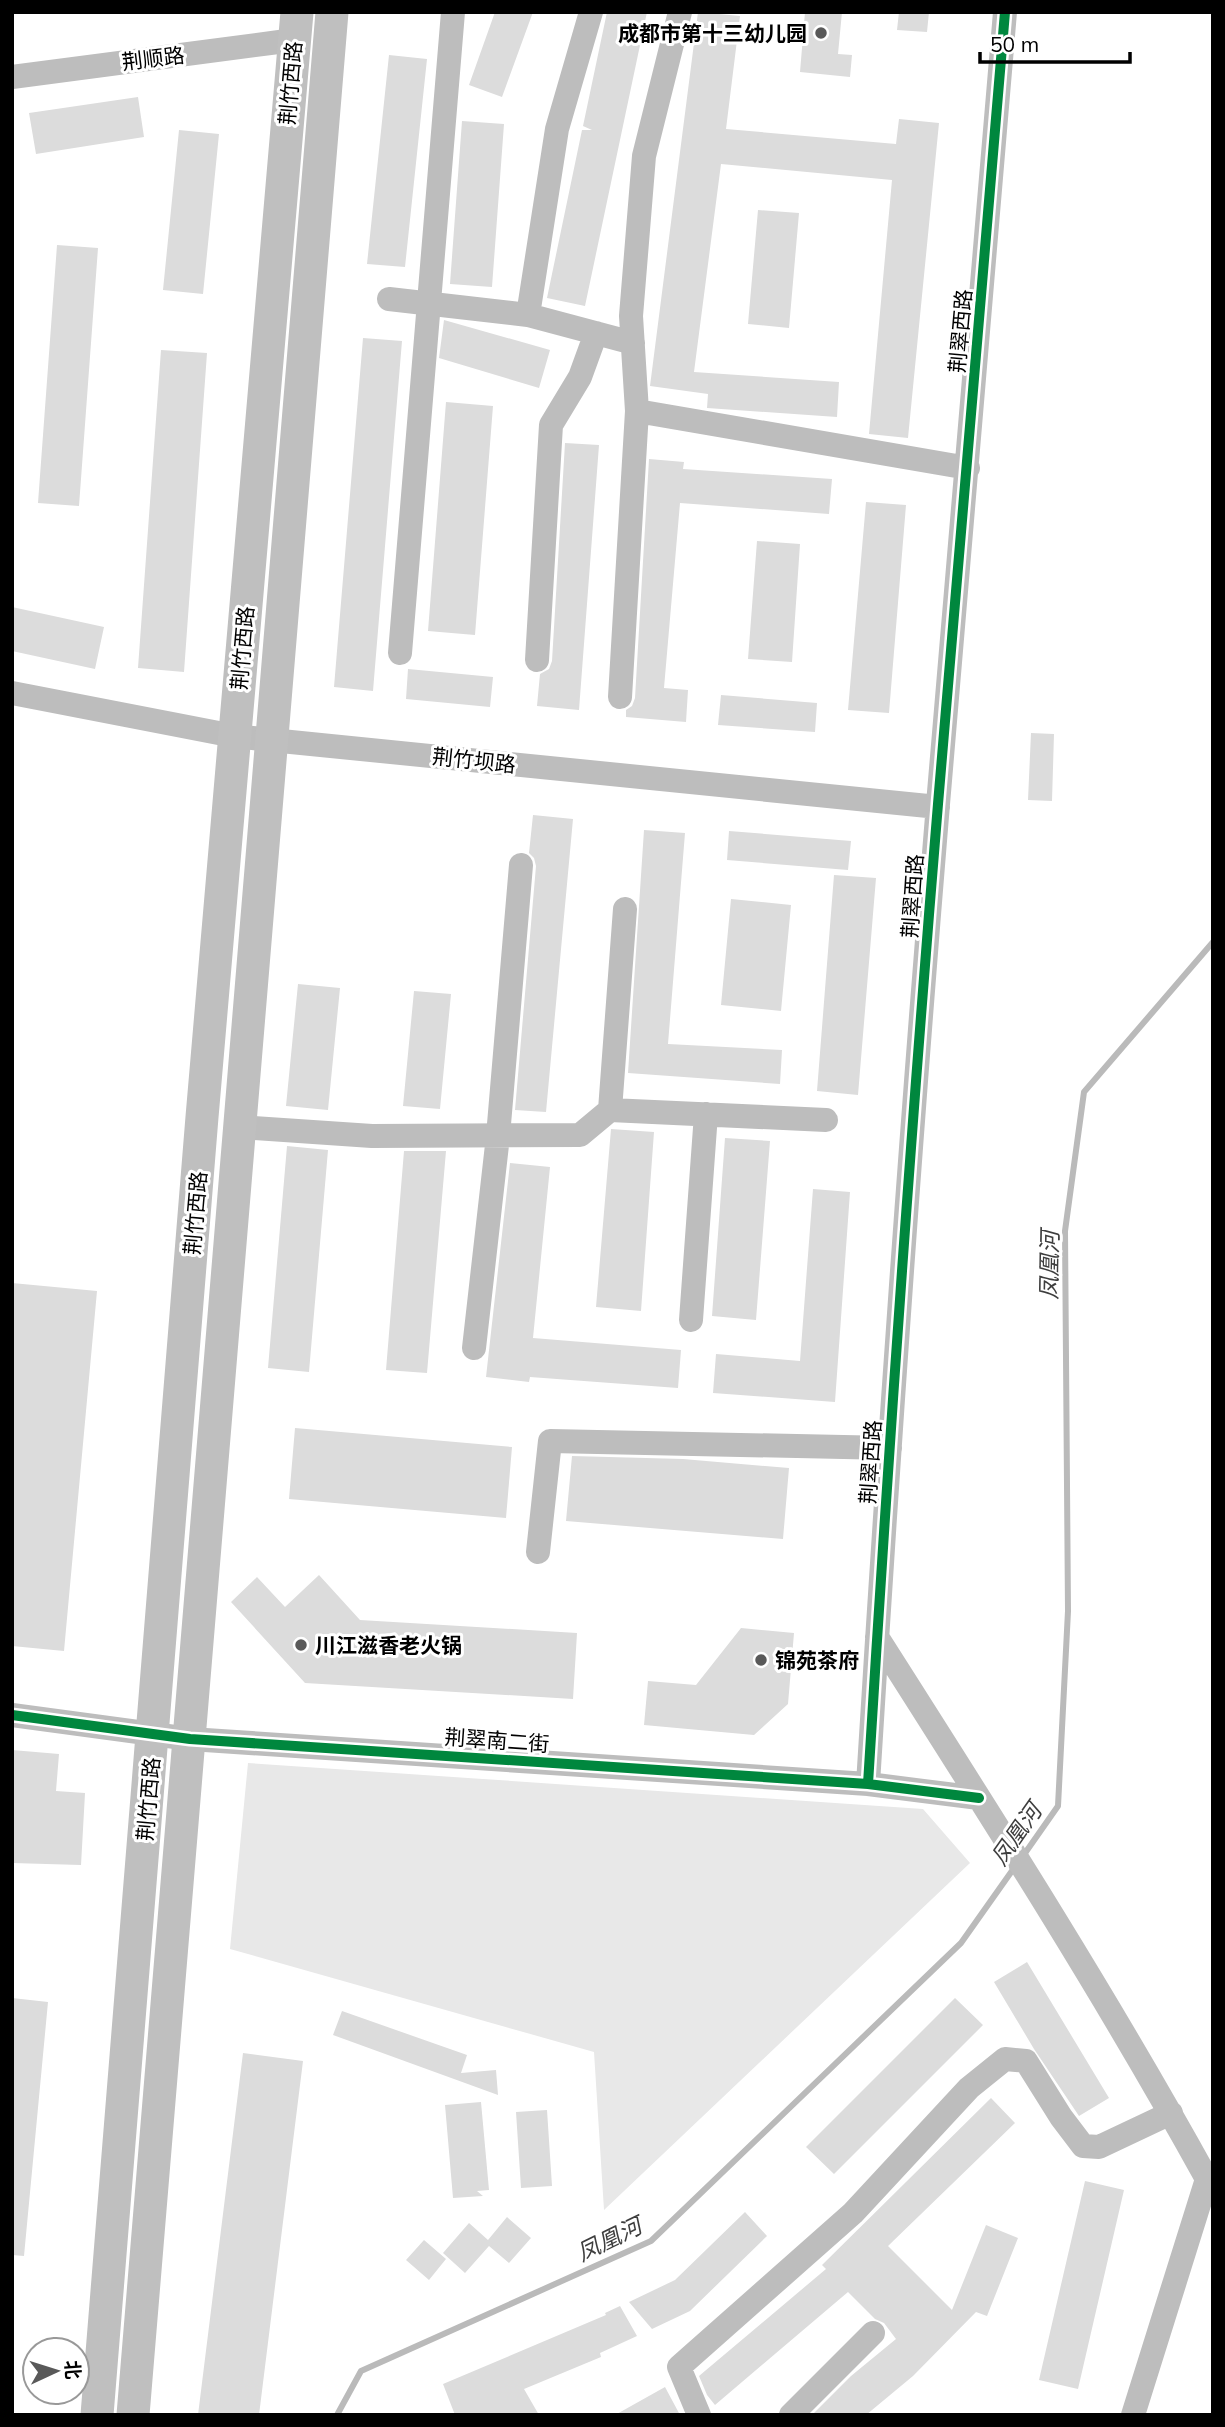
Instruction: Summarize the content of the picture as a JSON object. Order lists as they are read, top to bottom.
{
  "streets": {
    "main road": ["荆竹西路"],
    "street": [
      "荆顺路",
      "荆翠西路",
      "荆竹坝路",
      "荆翠南二街"
    ]
  },
  "crossings": [
    ["荆顺路", "荆竹西路"],
    ["荆竹西路", "荆竹坝路"],
    ["荆竹西路", "荆翠南二街"],
    ["荆翠西路", "荆竹坝路"],
    ["荆翠西路", "荆翠南二街"]
  ],
  "water": ["凤凰河"],
  "places": ["成都市第十三幼儿园", "川江滋香老火锅", "锦苑茶府"],
  "scale_bar": "50 m",
  "north": "right"
}
